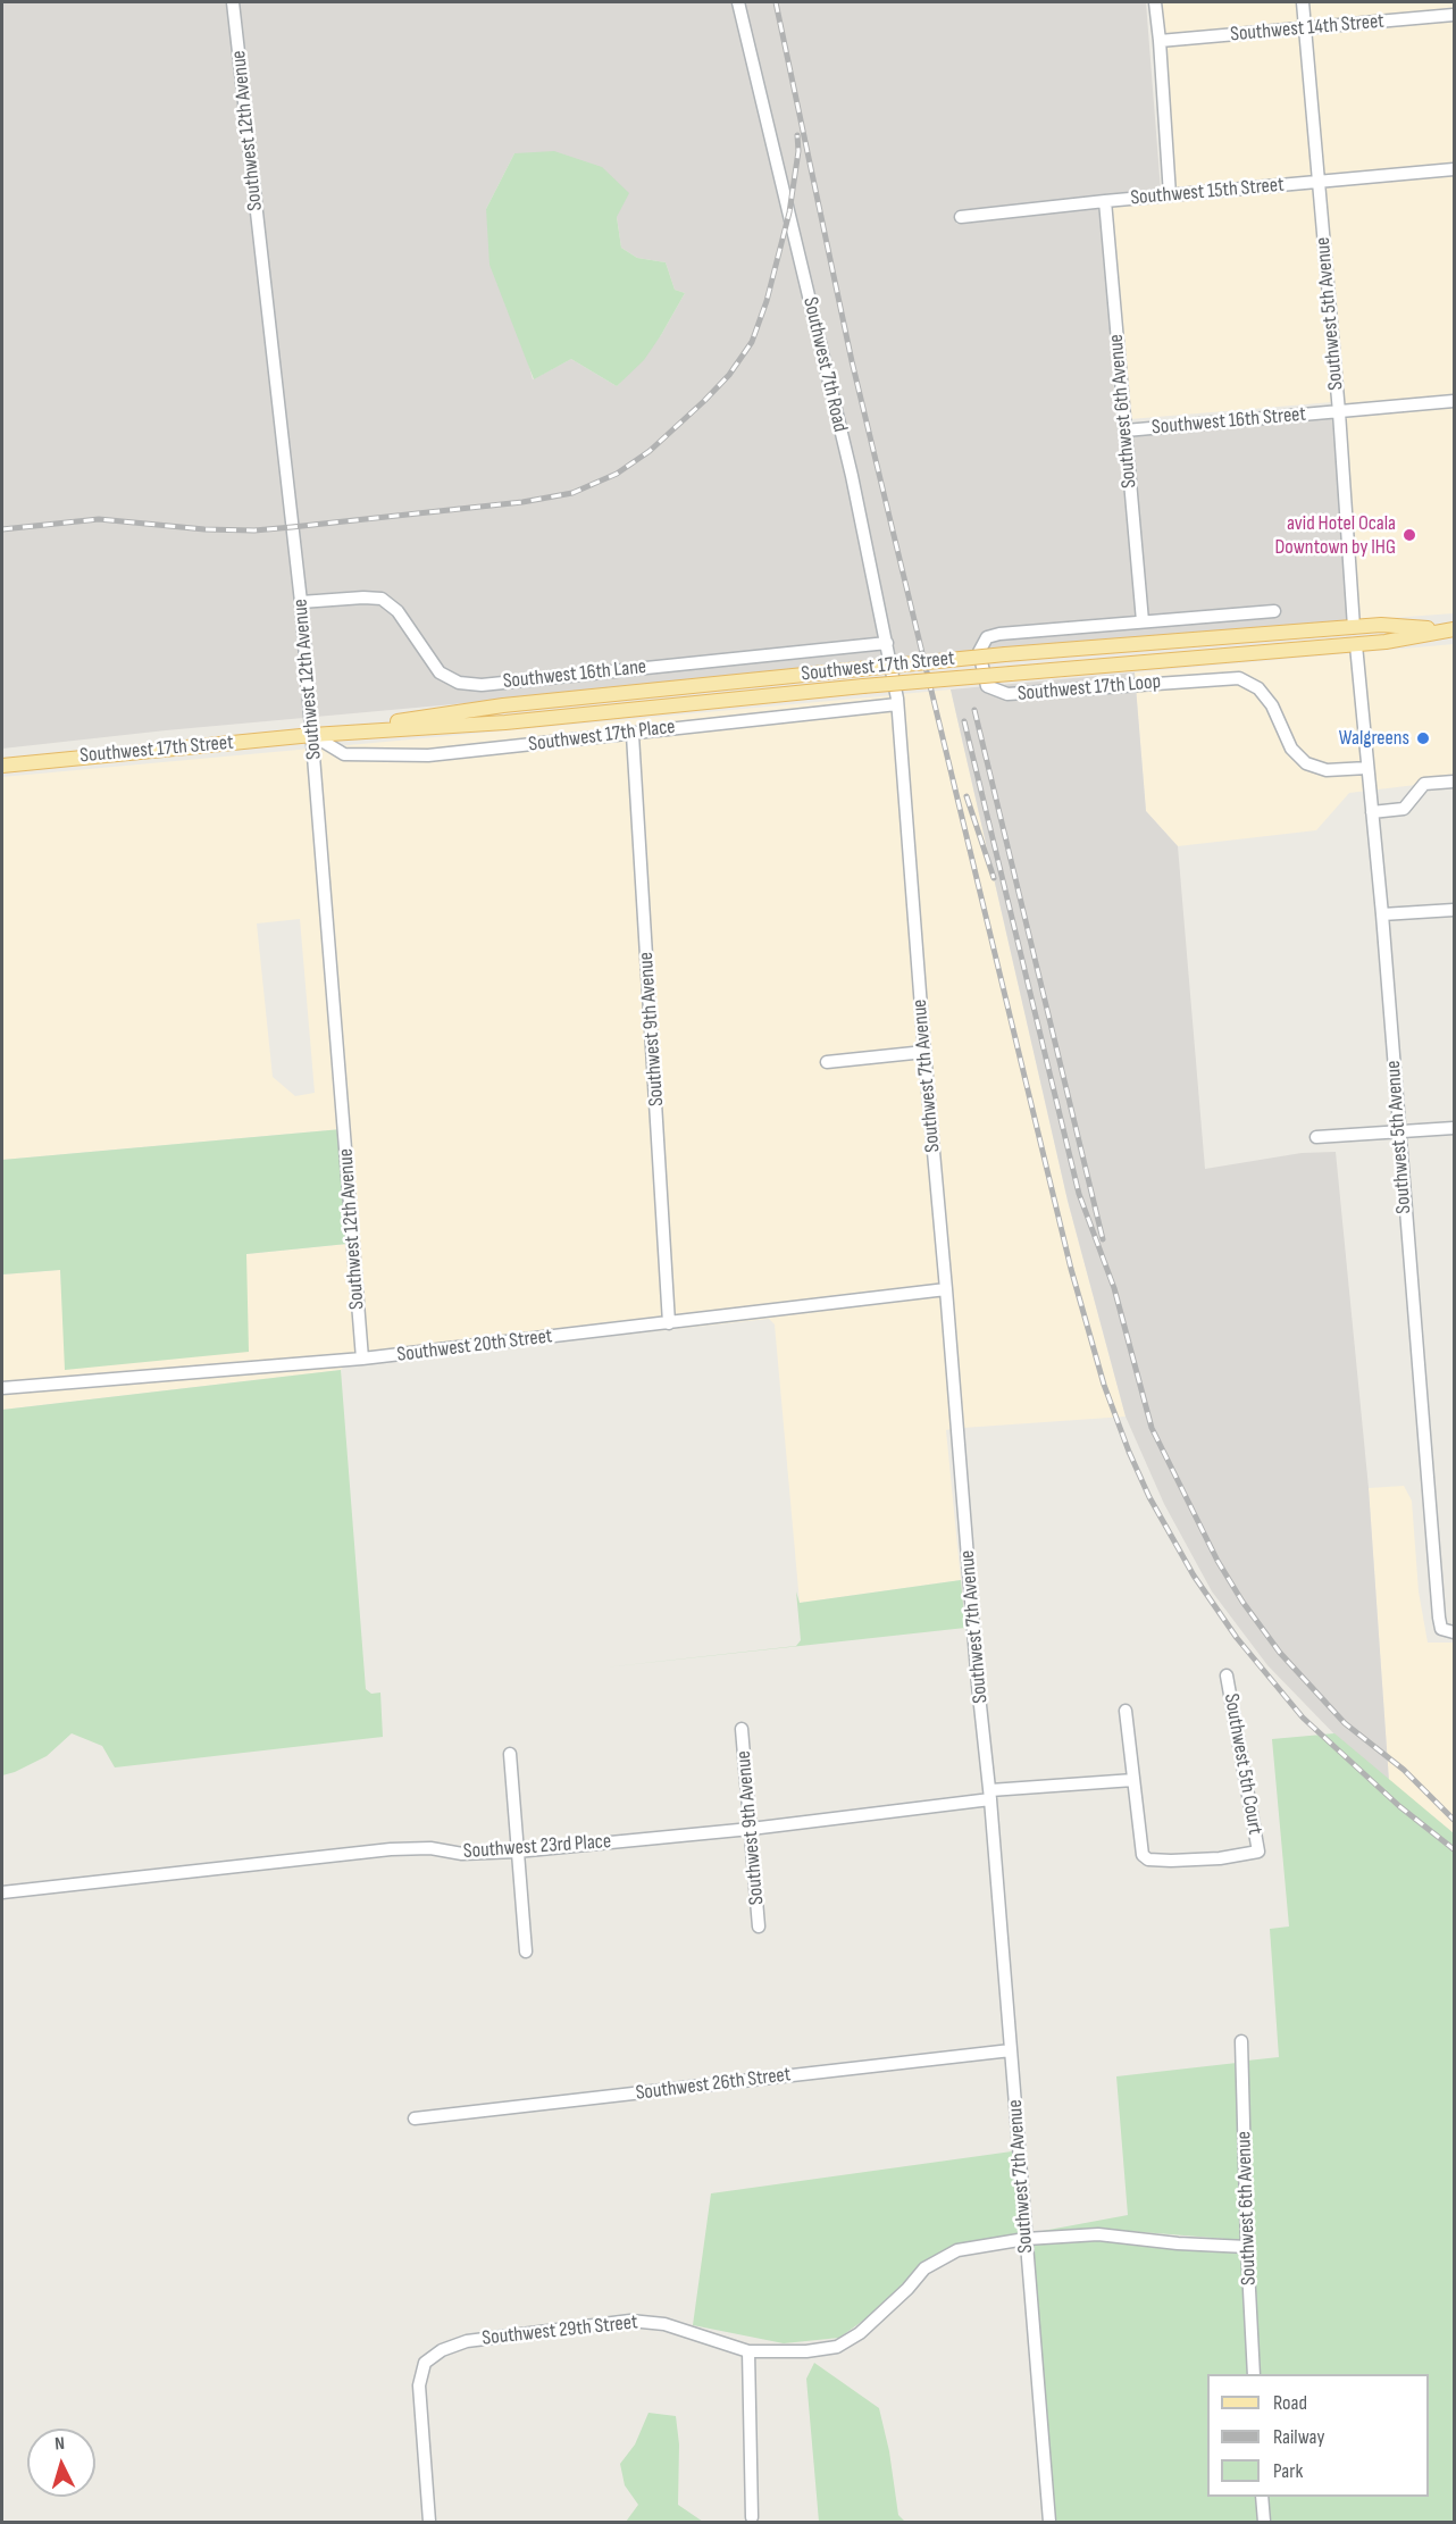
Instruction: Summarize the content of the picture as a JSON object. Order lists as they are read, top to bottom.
{
  "streets": {
    "main road": ["Southwest 17th Street"],
    "street": [
      "Southwest 14th Street",
      "Southwest 12th Avenue",
      "Southwest 15th Street",
      "Southwest 5th Avenue",
      "Southwest 7th Road",
      "Southwest 6th Avenue",
      "Southwest 16th Street",
      "Southwest 16th Lane",
      "Southwest 17th Loop",
      "Southwest 17th Place",
      "Southwest 9th Avenue",
      "Southwest 7th Avenue",
      "Southwest 20th Street",
      "Southwest 5th Court",
      "Southwest 23rd Place",
      "Southwest 26th Street",
      "Southwest 29th Street"
    ]
  },
  "crossings": [
    ["Southwest 14th Street", "Southwest 5th Avenue"],
    ["Southwest 12th Avenue", "Southwest 17th Street"],
    ["Southwest 12th Avenue", "Southwest 16th Lane"],
    ["Southwest 12th Avenue", "Southwest 17th Place"],
    ["Southwest 12th Avenue", "Southwest 20th Street"],
    ["Southwest 15th Street", "Southwest 5th Avenue"],
    ["Southwest 15th Street", "Southwest 6th Avenue"],
    ["Southwest 5th Avenue", "Southwest 16th Street"],
    ["Southwest 5th Avenue", "Southwest 17th Street"],
    ["Southwest 5th Avenue", "Southwest 17th Loop"],
    ["Southwest 7th Road", "Southwest 16th Lane"],
    ["Southwest 7th Road", "Southwest 17th Place"],
    ["Southwest 7th Road", "Southwest 7th Avenue"],
    ["Southwest 6th Avenue", "Southwest 16th Street"],
    ["Southwest 6th Avenue", "Southwest 17th Loop"],
    ["Southwest 6th Avenue", "Southwest 29th Street"],
    ["Southwest 17th Street", "Southwest 17th Place"],
    ["Southwest 17th Place", "Southwest 9th Avenue"],
    ["Southwest 9th Avenue", "Southwest 20th Street"],
    ["Southwest 9th Avenue", "Southwest 23rd Place"],
    ["Southwest 7th Avenue", "Southwest 20th Street"],
    ["Southwest 7th Avenue", "Southwest 23rd Place"],
    ["Southwest 7th Avenue", "Southwest 26th Street"],
    ["Southwest 7th Avenue", "Southwest 29th Street"],
    ["Southwest 5th Court", "Southwest 23rd Place"]
  ],
  "places": ["avid Hotel Ocala Downtown by IHG", "Walgreens"],
  "legend": ["Road", "Railway", "Park"],
  "north": "top"
}
